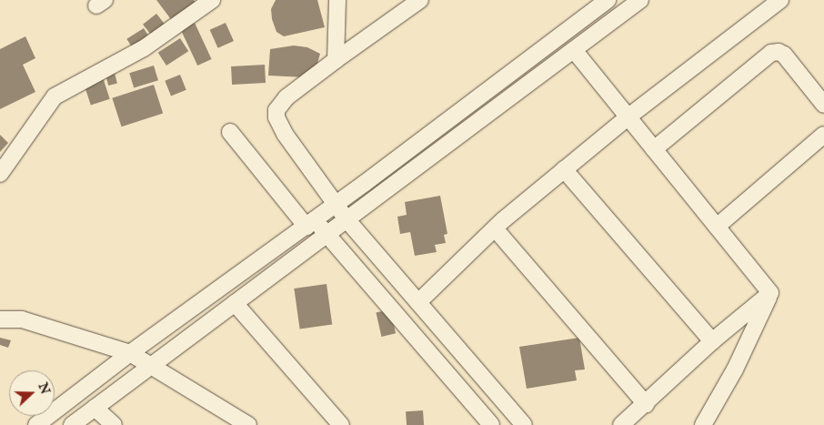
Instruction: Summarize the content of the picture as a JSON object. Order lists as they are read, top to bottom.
{
  "north": "right"
}
